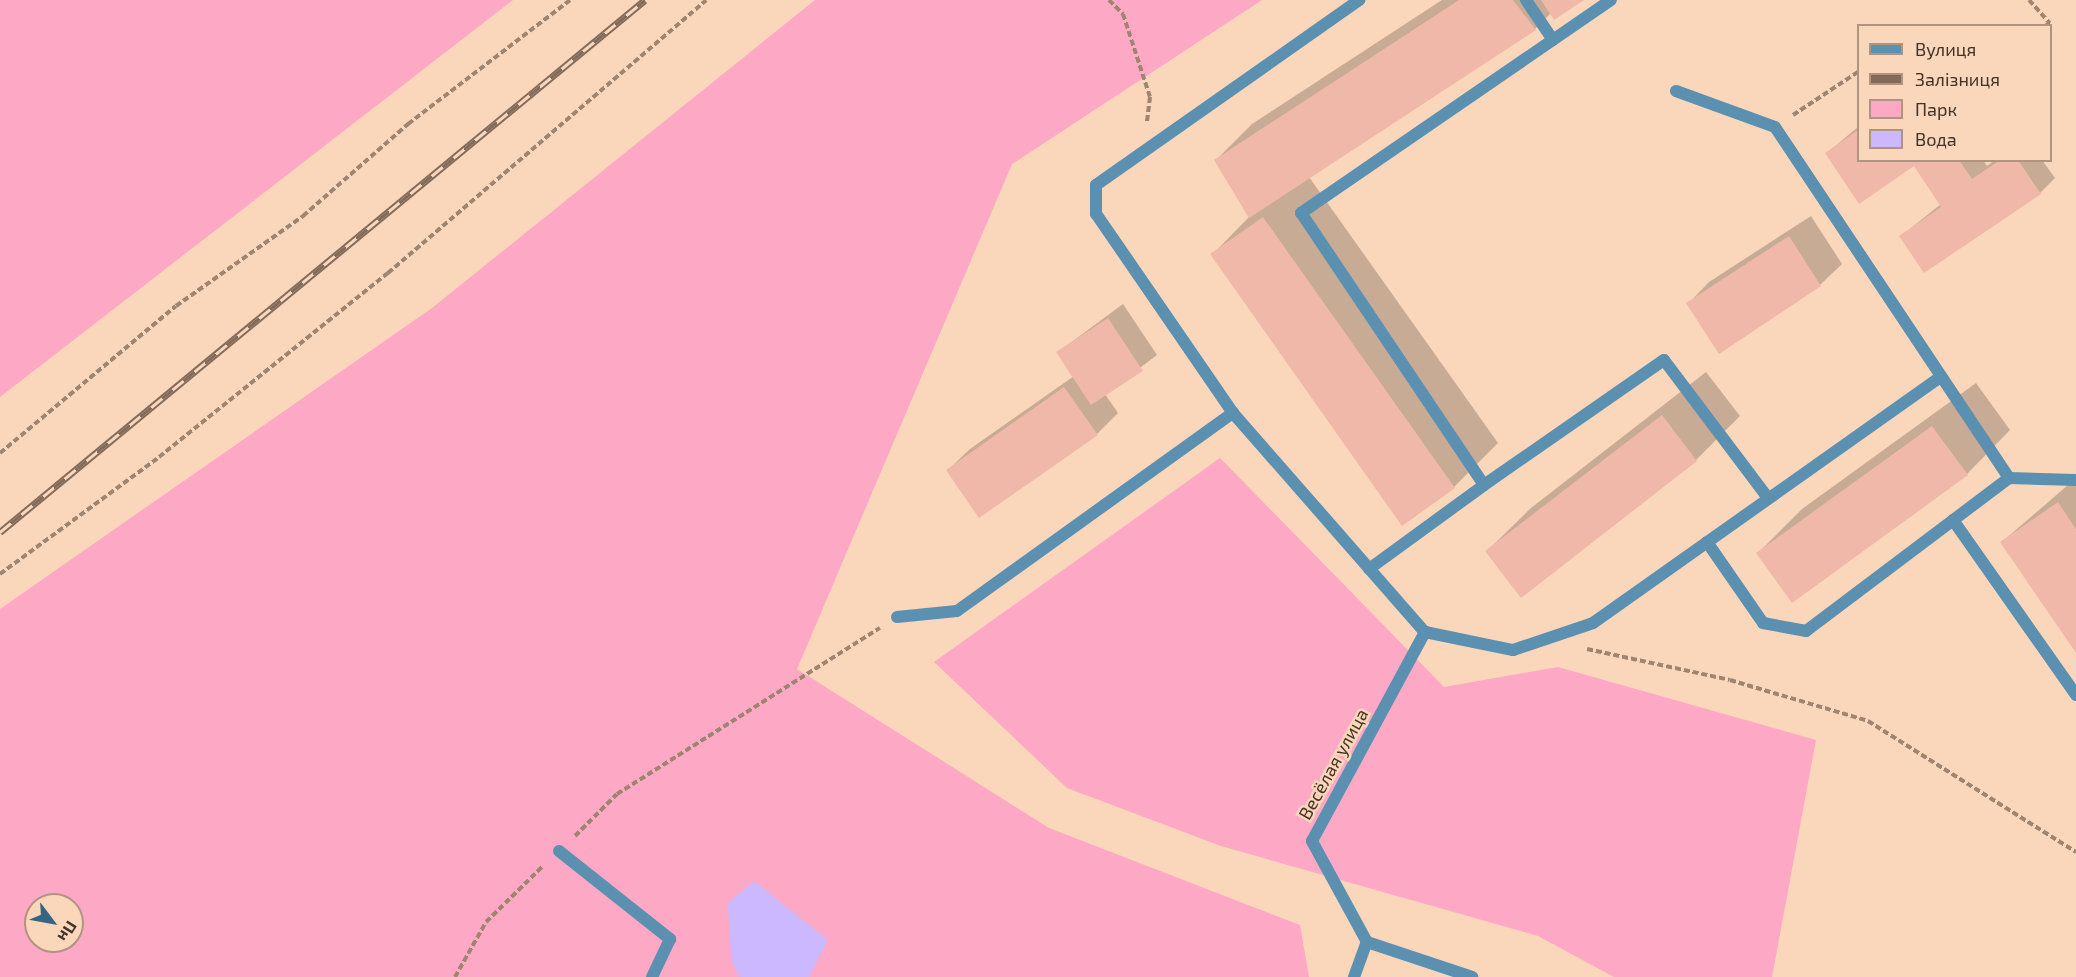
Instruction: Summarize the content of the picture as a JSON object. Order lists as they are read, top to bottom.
{
  "streets": {
    "street": ["Весёлая улица"]
  },
  "legend": [
    "Вулиця",
    "Залізниця",
    "Парк",
    "Вода"
  ],
  "north": "bottom right"
}
